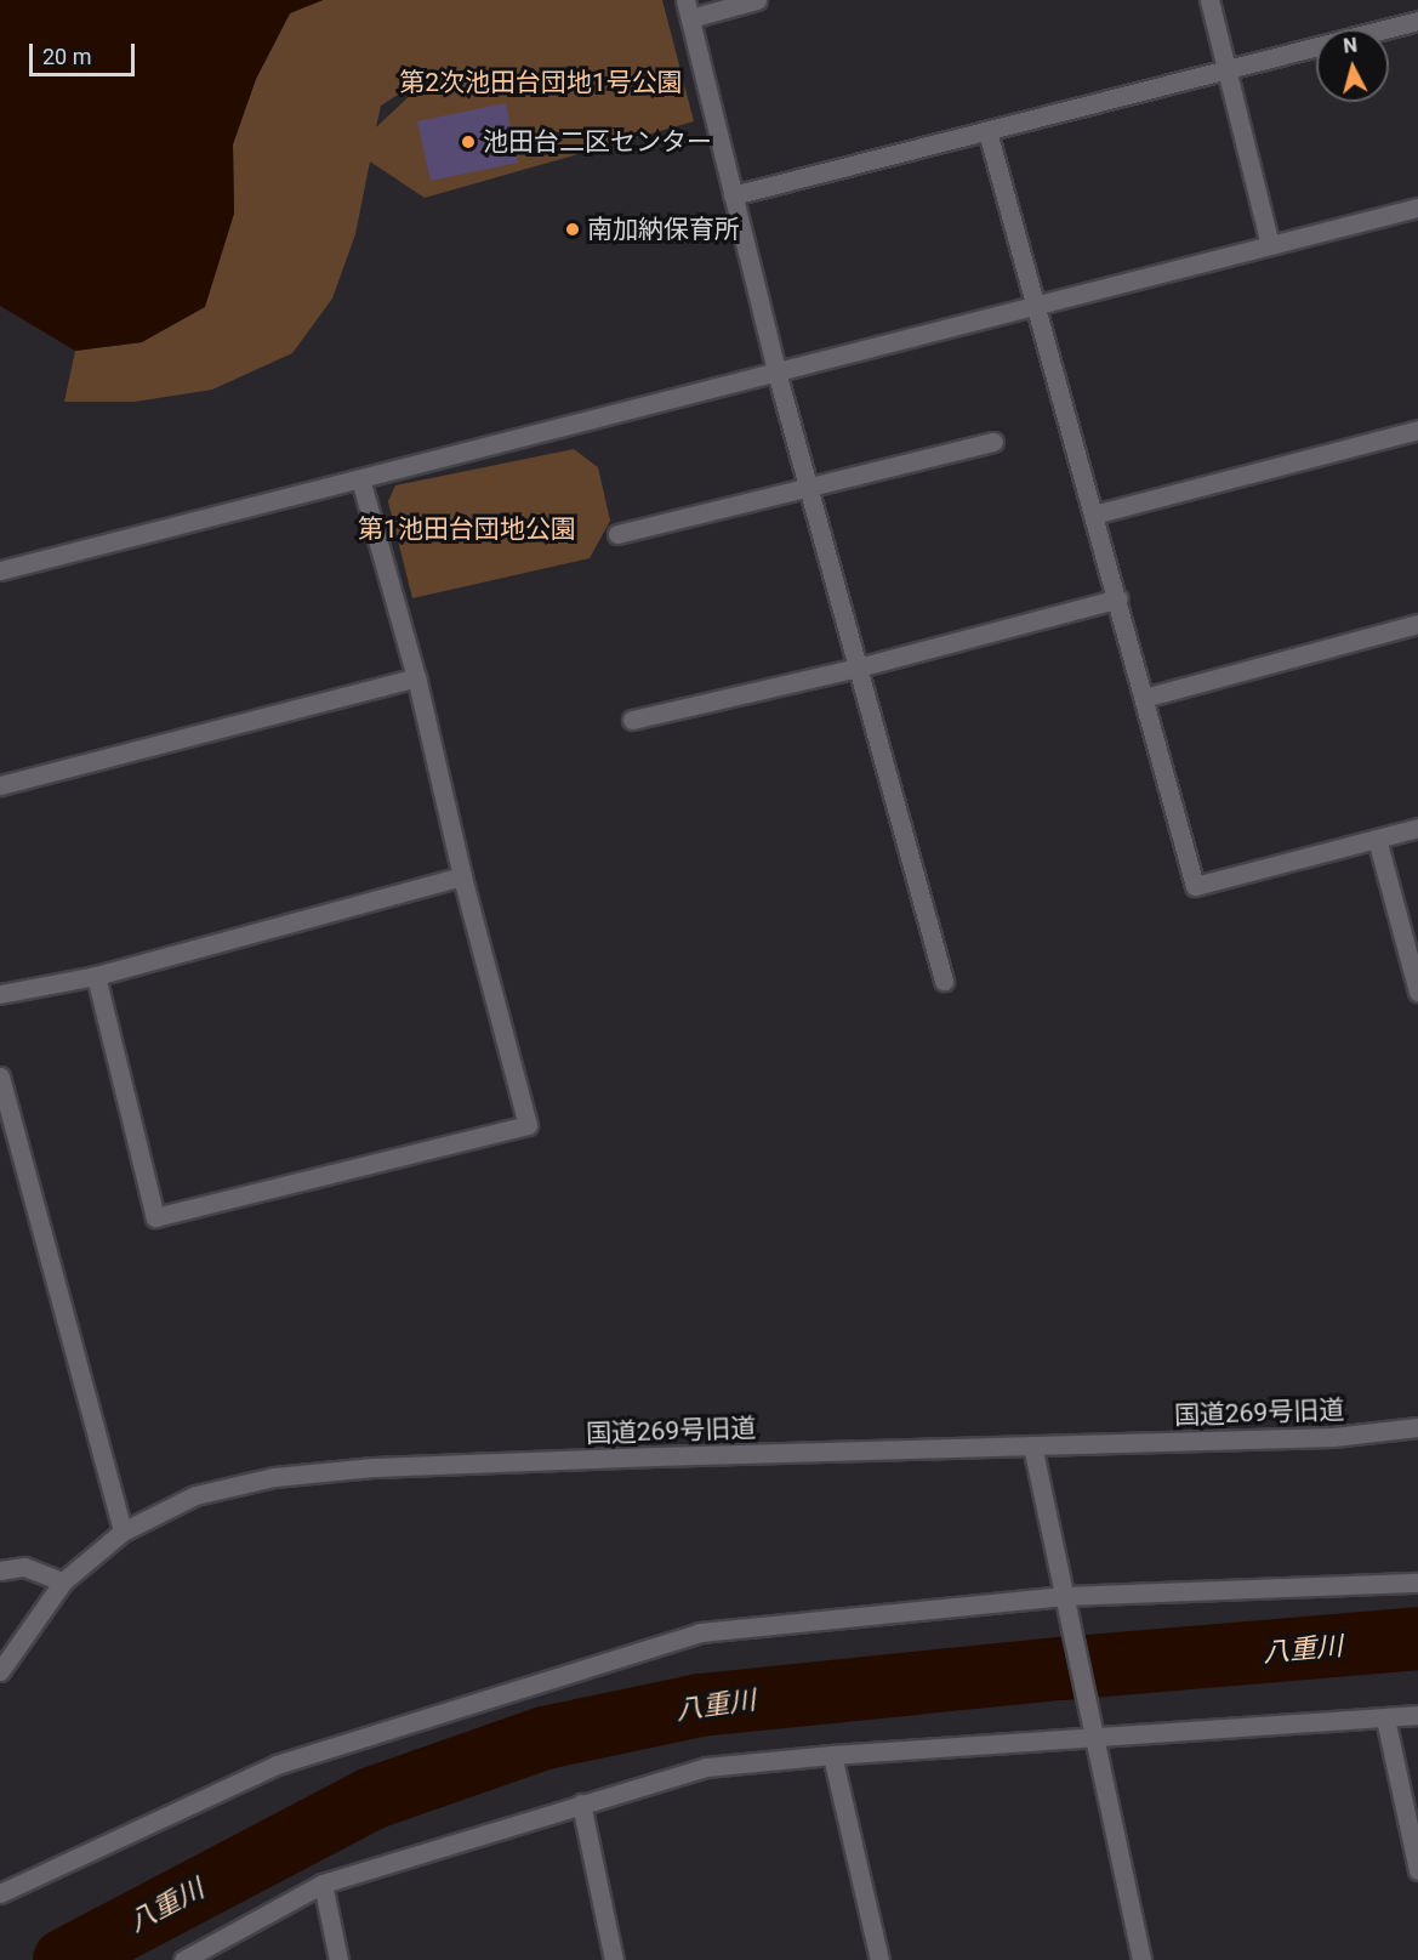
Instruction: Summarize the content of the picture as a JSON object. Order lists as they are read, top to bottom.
{
  "streets": {
    "street": ["国道269号旧道"]
  },
  "water": ["八重川"],
  "parks": ["第2次池田台団地1号公園", "第1池田台団地公園"],
  "places": ["池田台二区センター", "南加納保育所"],
  "scale_bar": "20 m",
  "north": "top"
}
